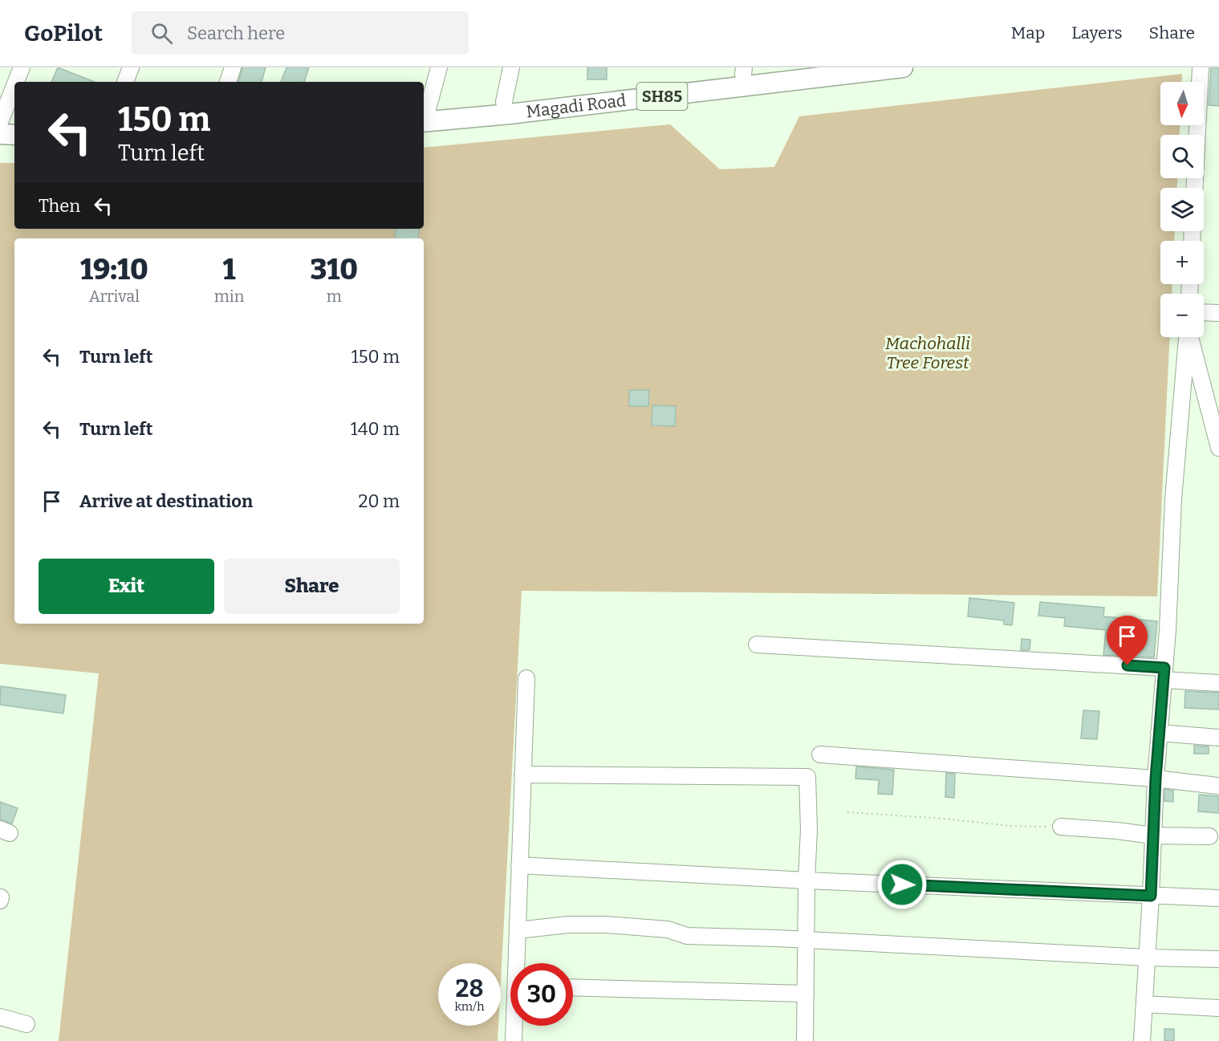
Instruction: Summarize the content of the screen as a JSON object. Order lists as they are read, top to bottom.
{
  "streets": {
    "main road": ["SH85", "Magadi Road"]
  },
  "parks": ["Machohalli Tree Forest"],
  "north": "bottom",
  "page": {
    "header": "GoPilot",
    "search": "Search here",
    "nav": ["Map", "Layers", "Share"],
    "map_buttons": ["+", "−"],
    "turn": ["150 m", "Turn left"],
    "then": "Then",
    "eta": [
      "19:10",
      "Arrival",
      "1",
      "min",
      "310",
      "m"
    ],
    "list": [
      {
        "name": "Turn left",
        "value": "150 m"
      },
      {
        "name": "Turn left",
        "value": "140 m"
      },
      {
        "name": "Arrive at destination",
        "value": "20 m"
      }
    ],
    "buttons": ["Exit", "Share"],
    "speed": "28 km/h",
    "limit": "30"
  }
}
